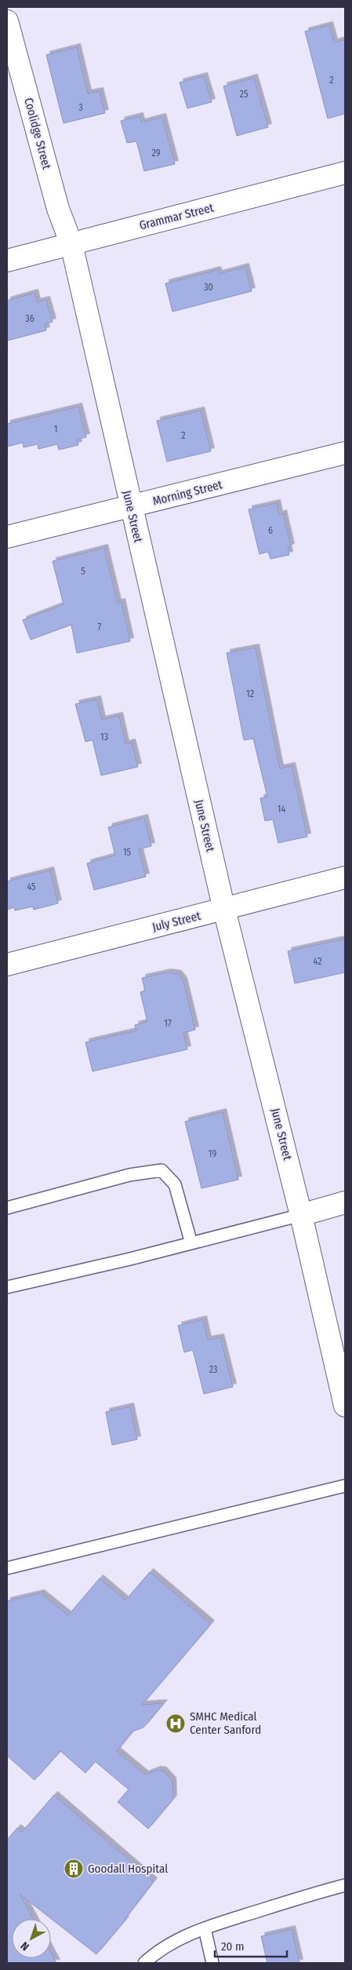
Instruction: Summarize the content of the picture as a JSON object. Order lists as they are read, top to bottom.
{
  "streets": {
    "street": [
      "Coolidge Street",
      "Grammar Street",
      "Morning Street",
      "June Street",
      "July Street"
    ]
  },
  "crossings": [
    ["Coolidge Street", "Grammar Street"],
    ["Coolidge Street", "June Street"],
    ["Grammar Street", "June Street"],
    ["Morning Street", "June Street"],
    ["June Street", "July Street"]
  ],
  "places": {
    "hospital": ["SMHC Medical Center Sanford"],
    "building": ["Goodall Hospital"]
  },
  "house_numbers": [
    "2",
    "25",
    "3",
    "29",
    "30",
    "36",
    "1",
    "2",
    "6",
    "5",
    "7",
    "12",
    "13",
    "14",
    "15",
    "45",
    "42",
    "17",
    "19",
    "23"
  ],
  "scale_bar": "20 m",
  "north": "bottom left"
}
